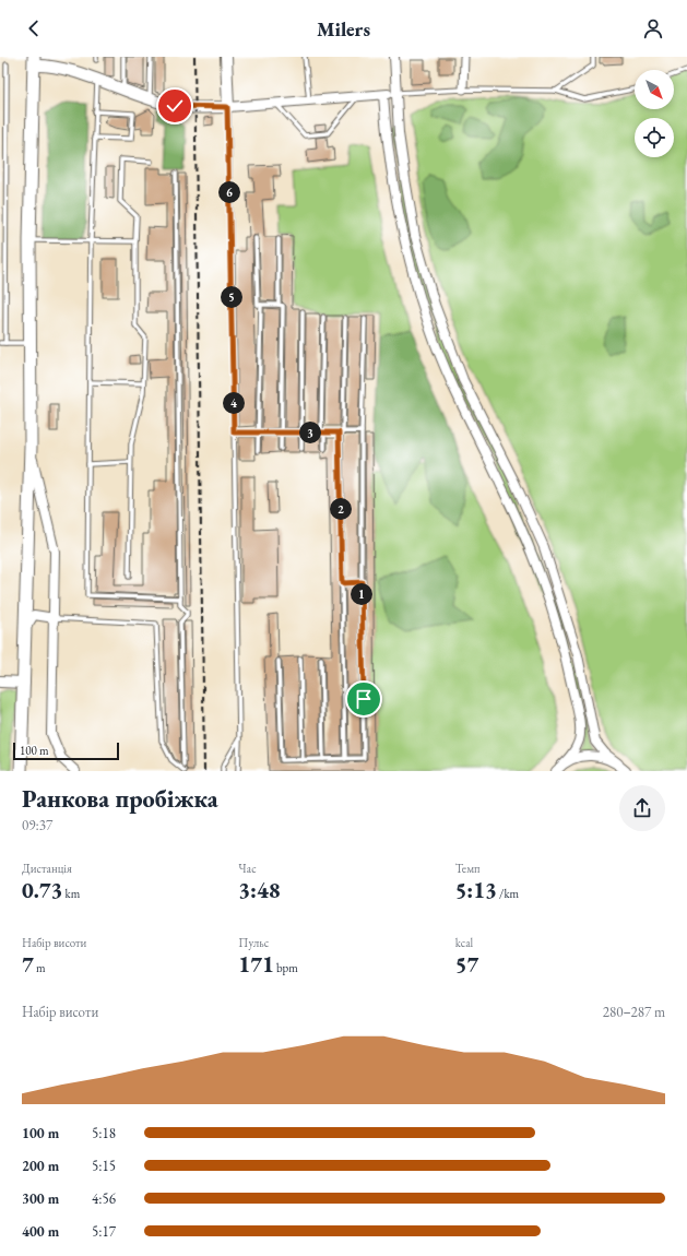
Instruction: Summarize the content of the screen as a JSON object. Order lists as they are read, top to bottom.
{
  "scale_bar": "100 m",
  "north": "bottom right",
  "page": {
    "header": "Milers",
    "pins": [
      "6",
      "5",
      "4",
      "3",
      "2",
      "1"
    ],
    "scale": "100 m",
    "heading": ["Ранкова пробіжка", "09:37"],
    "stats": [
      ["Дистанція", "0.73 km"],
      ["Час", "3:48"],
      ["Темп", "5:13 /km"],
      ["Набір висоти", "7 m"],
      ["Пульс", "171 bpm"],
      ["kcal", "57"]
    ],
    "chart": ["Набір висоти", "280–287 m"],
    "list": [
      {
        "name": "100 m",
        "note": "5:18"
      },
      {
        "name": "200 m",
        "note": "5:15"
      },
      {
        "name": "300 m",
        "note": "4:56"
      },
      {
        "name": "400 m",
        "note": "5:17"
      }
    ]
  }
}
